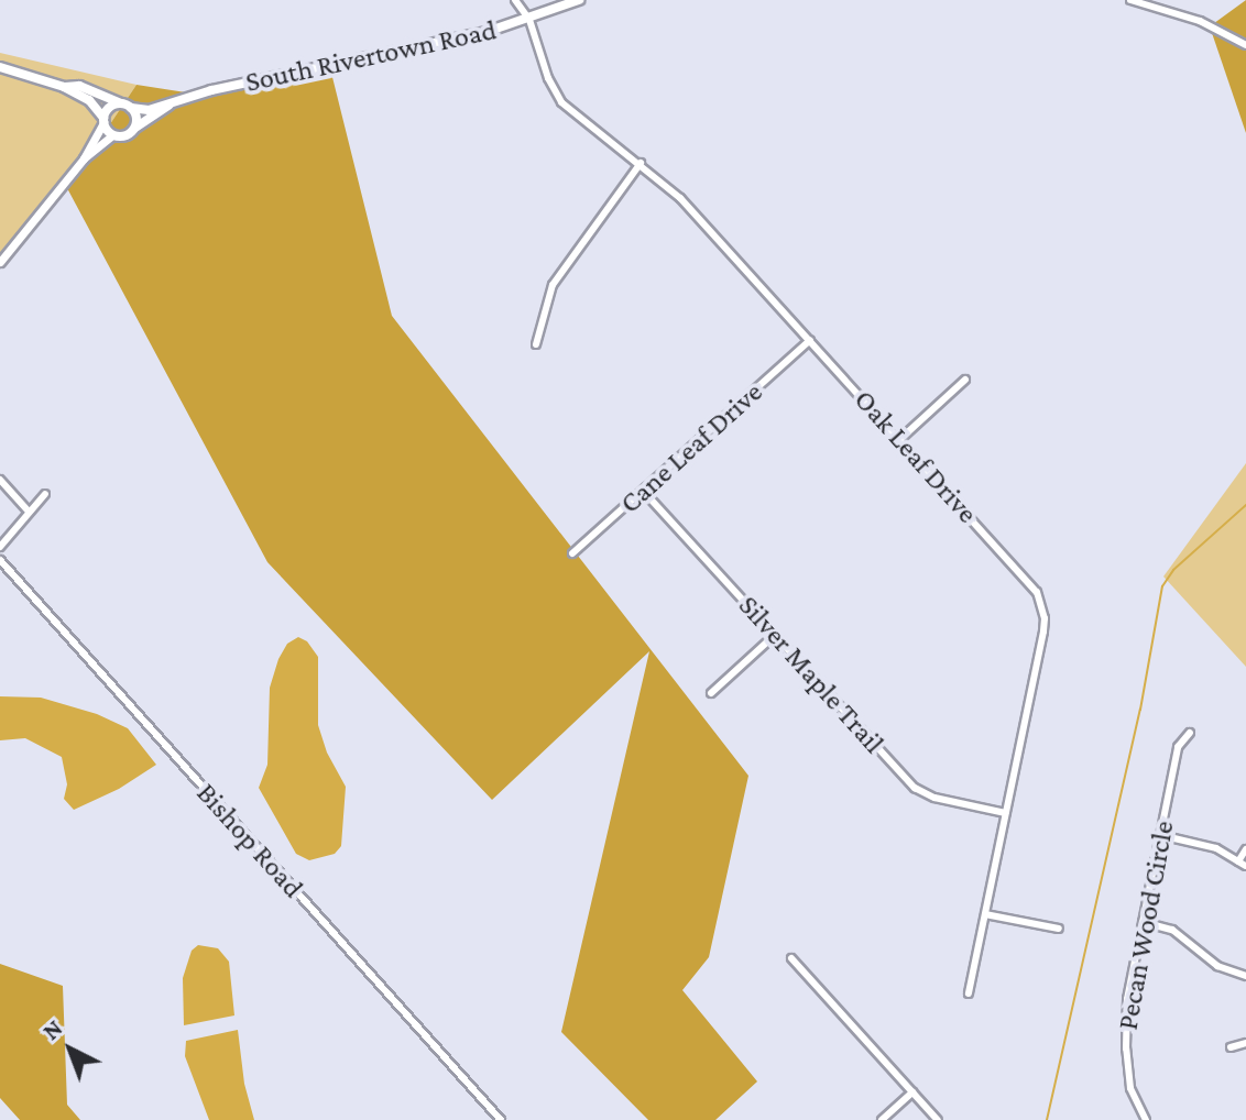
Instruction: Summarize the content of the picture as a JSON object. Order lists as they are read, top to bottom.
{
  "streets": {
    "main road": ["South Rivertown Road"],
    "street": [
      "Cane Leaf Drive",
      "Oak Leaf Drive",
      "Silver Maple Trail",
      "Bishop Road",
      "Pecan Wood Circle"
    ]
  },
  "crossings": [
    ["South Rivertown Road", "Oak Leaf Drive"],
    ["Cane Leaf Drive", "Oak Leaf Drive"],
    ["Cane Leaf Drive", "Silver Maple Trail"],
    ["Oak Leaf Drive", "Silver Maple Trail"]
  ],
  "north": "top left"
}
